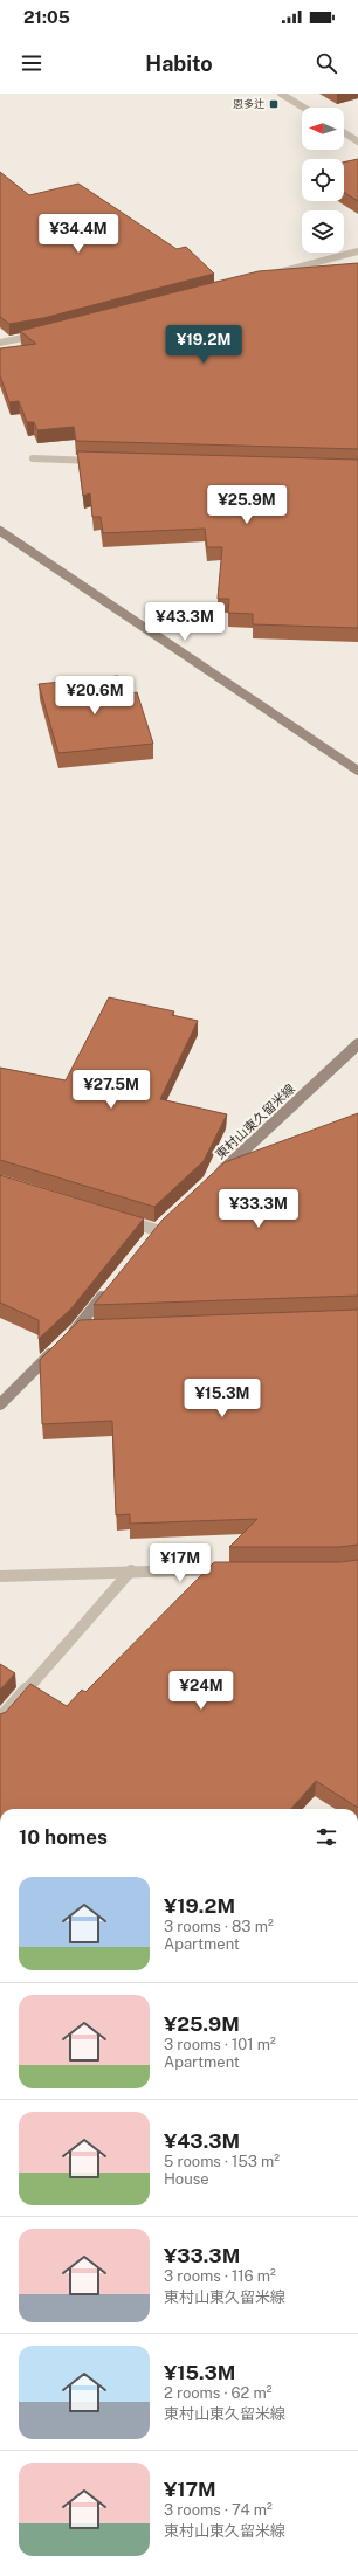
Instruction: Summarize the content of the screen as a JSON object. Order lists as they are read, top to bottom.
{
  "streets": {
    "main road": ["東村山東久留米線"]
  },
  "places": {
    "transit": ["恩多辻"]
  },
  "north": "left",
  "page": {
    "status": "21:05",
    "header": "Habito",
    "price": [
      "¥34.4M",
      "¥19.2M",
      "¥25.9M",
      "¥43.3M",
      "¥20.6M",
      "¥27.5M",
      "¥33.3M",
      "¥15.3M",
      "¥17M",
      "¥24M"
    ],
    "heading": "10 homes",
    "list": [
      {
        "name": "¥19.2M",
        "note": "3 rooms · 83 m² · Apartment"
      },
      {
        "name": "¥25.9M",
        "note": "3 rooms · 101 m² · Apartment"
      },
      {
        "name": "¥43.3M",
        "note": "5 rooms · 153 m² · House"
      },
      {
        "name": "¥33.3M",
        "note": "3 rooms · 116 m² · 東村山東久留米線"
      },
      {
        "name": "¥15.3M",
        "note": "2 rooms · 62 m² · 東村山東久留米線"
      },
      {
        "name": "¥17M",
        "note": "3 rooms · 74 m² · 東村山東久留米線"
      }
    ]
  }
}
